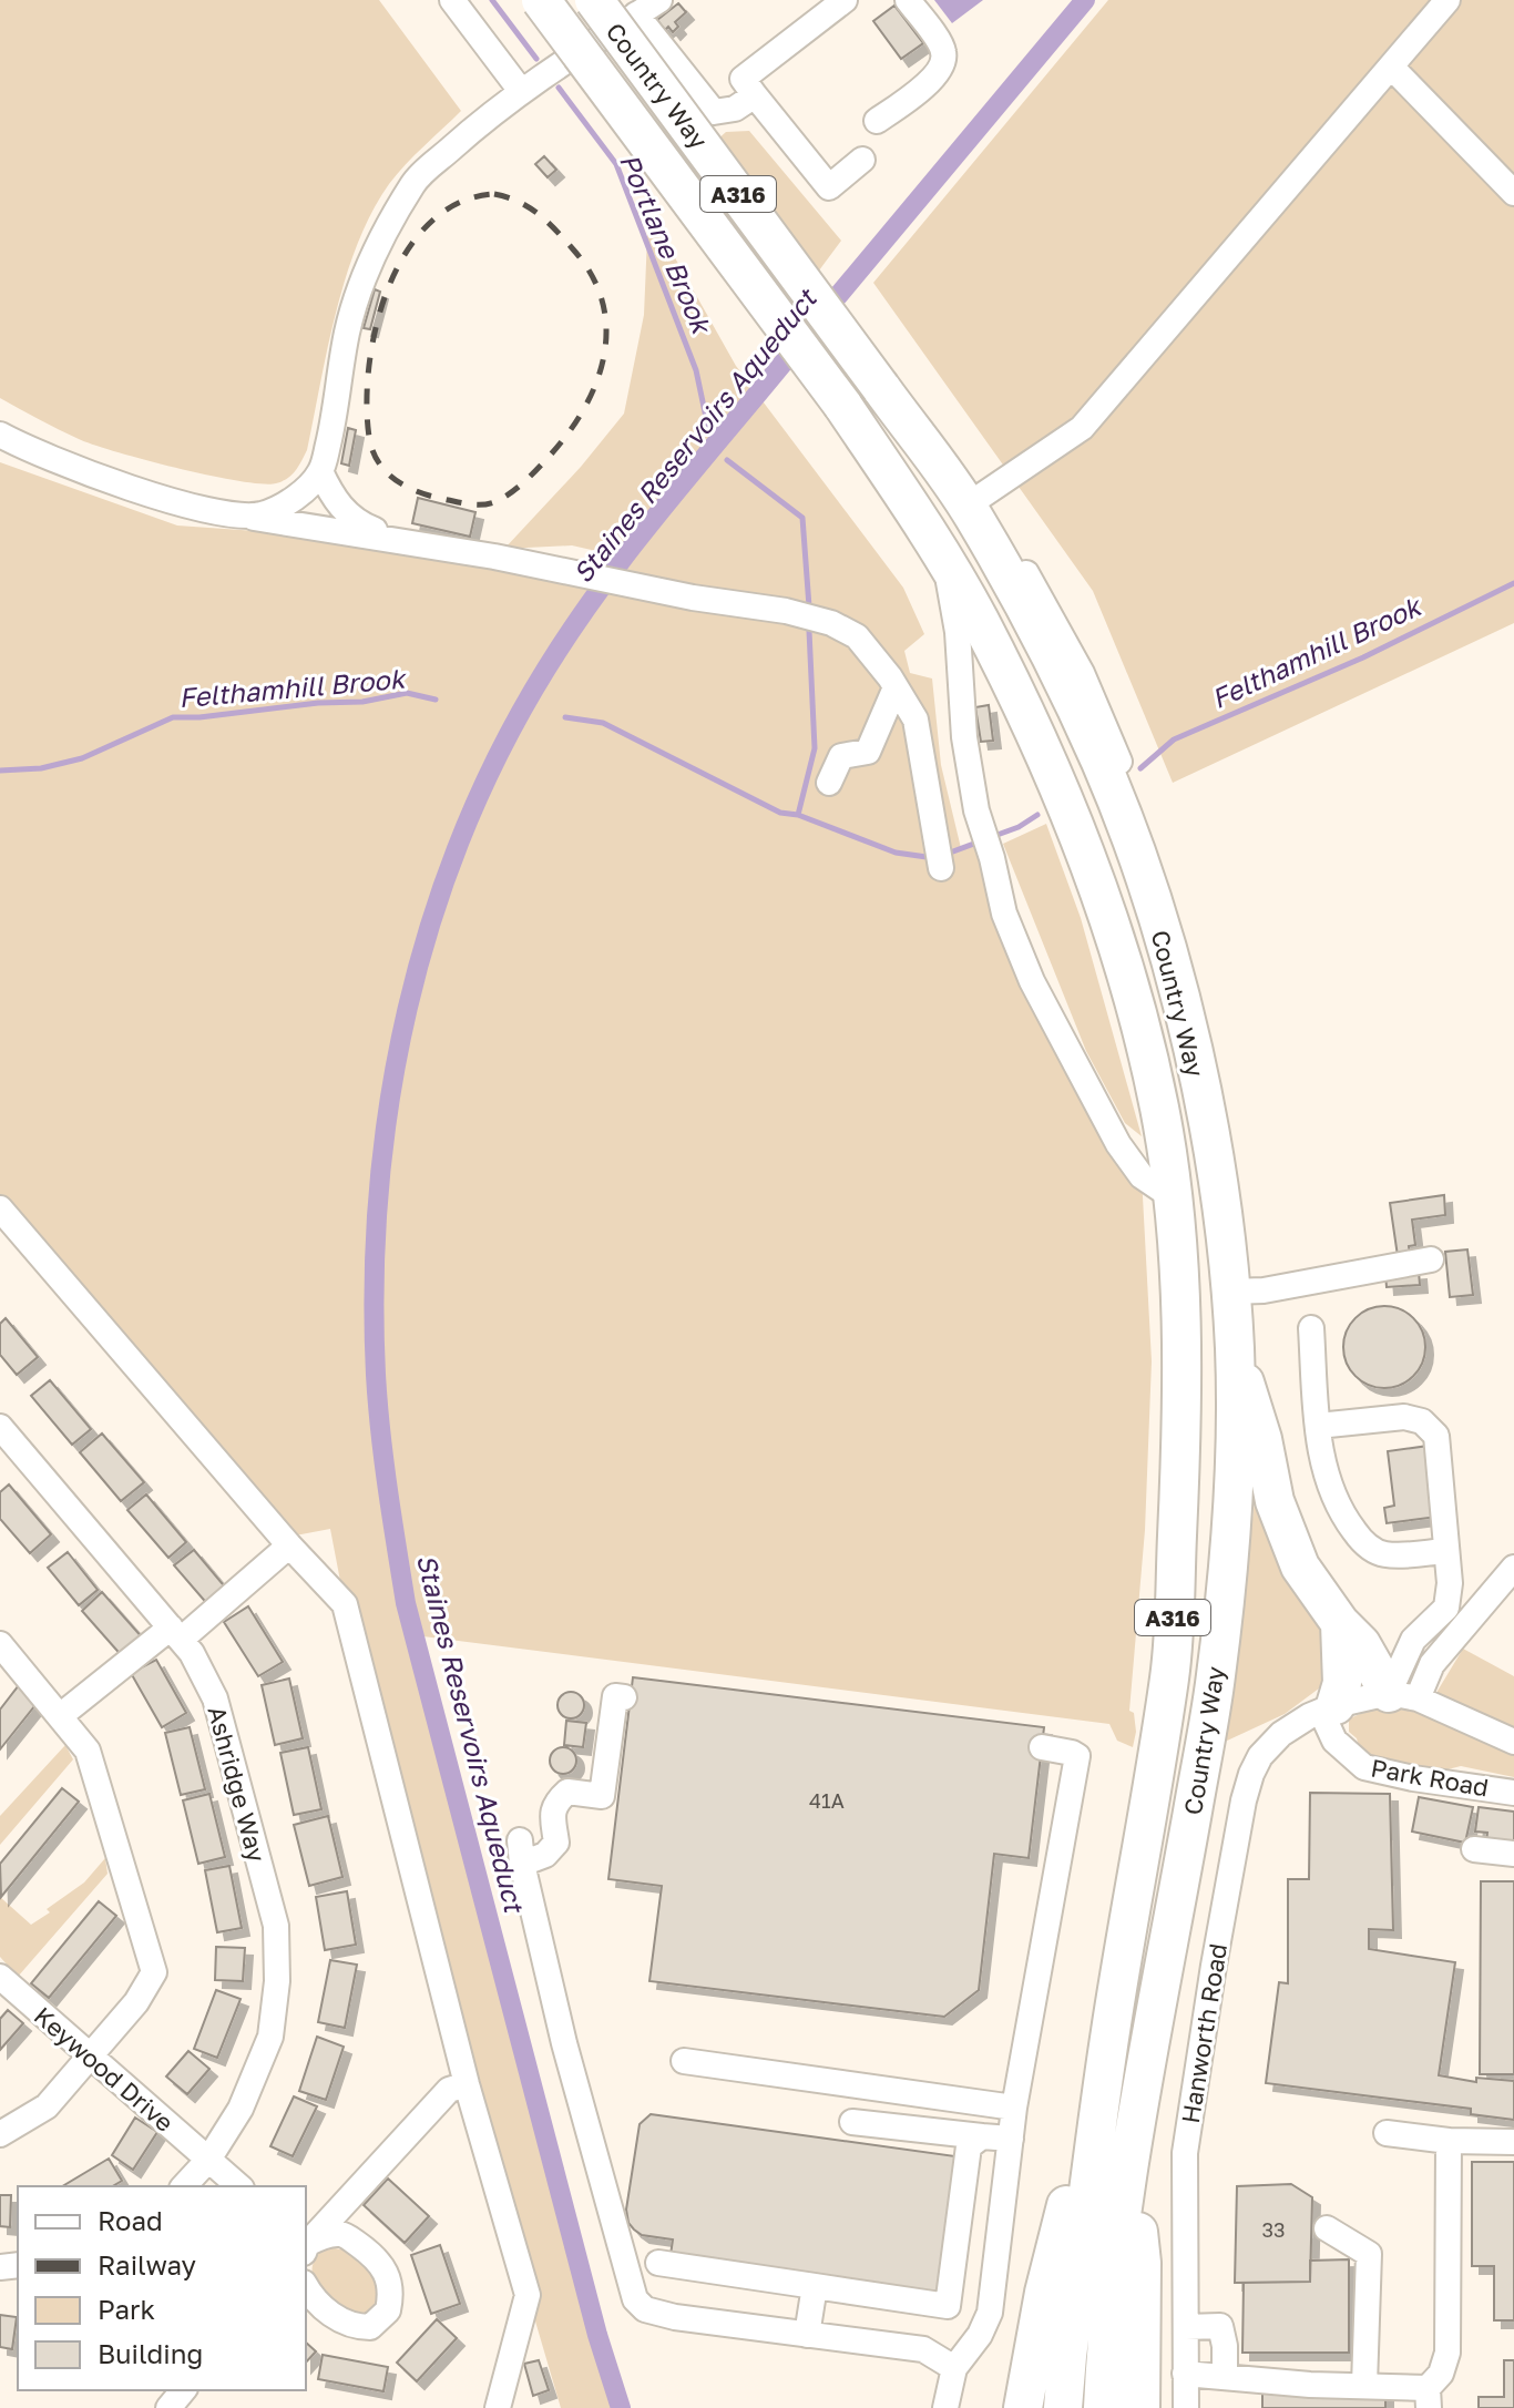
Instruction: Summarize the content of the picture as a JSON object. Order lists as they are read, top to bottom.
{
  "streets": {
    "highway": ["Country Way", "A316"],
    "street": [
      "Park Road",
      "Ashridge Way",
      "Hanworth Road",
      "Keywood Drive"
    ]
  },
  "crossings": [
    ["Country Way", "A316"],
    ["Park Road", "Hanworth Road"],
    ["Ashridge Way", "Keywood Drive"]
  ],
  "water": ["Portlane Brook", "Staines Reservoirs Aqueduct", "Felthamhill Brook"],
  "house_numbers": ["41A", "33"],
  "legend": [
    "Road",
    "Railway",
    "Park",
    "Building"
  ]
}
